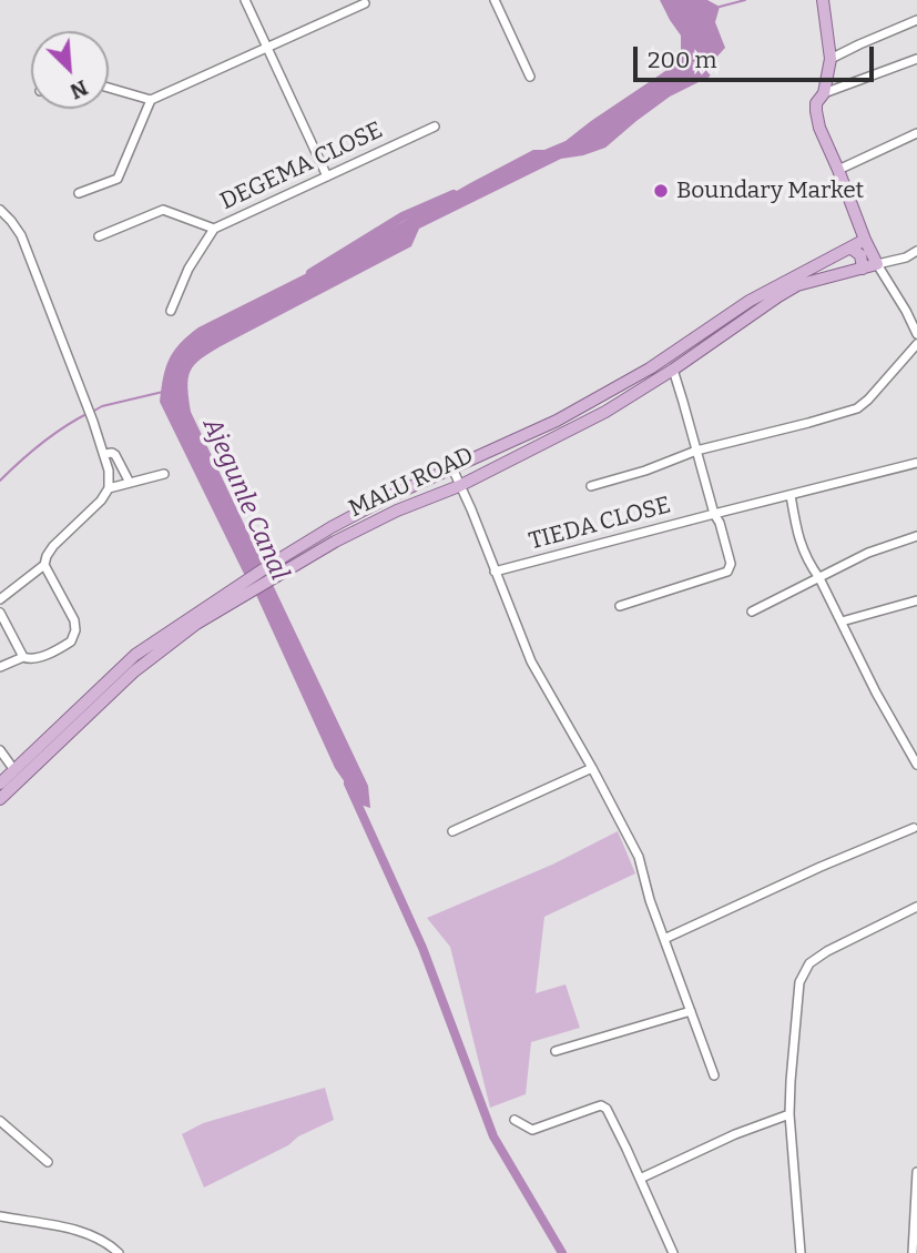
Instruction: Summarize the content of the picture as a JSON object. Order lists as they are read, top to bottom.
{
  "streets": {
    "main road": ["MALU ROAD"],
    "street": ["DEGEMA CLOSE", "TIEDA CLOSE"]
  },
  "water": ["Ajegunle Canal"],
  "places": ["Boundary Market"],
  "scale_bar": "200 m",
  "north": "bottom right"
}
